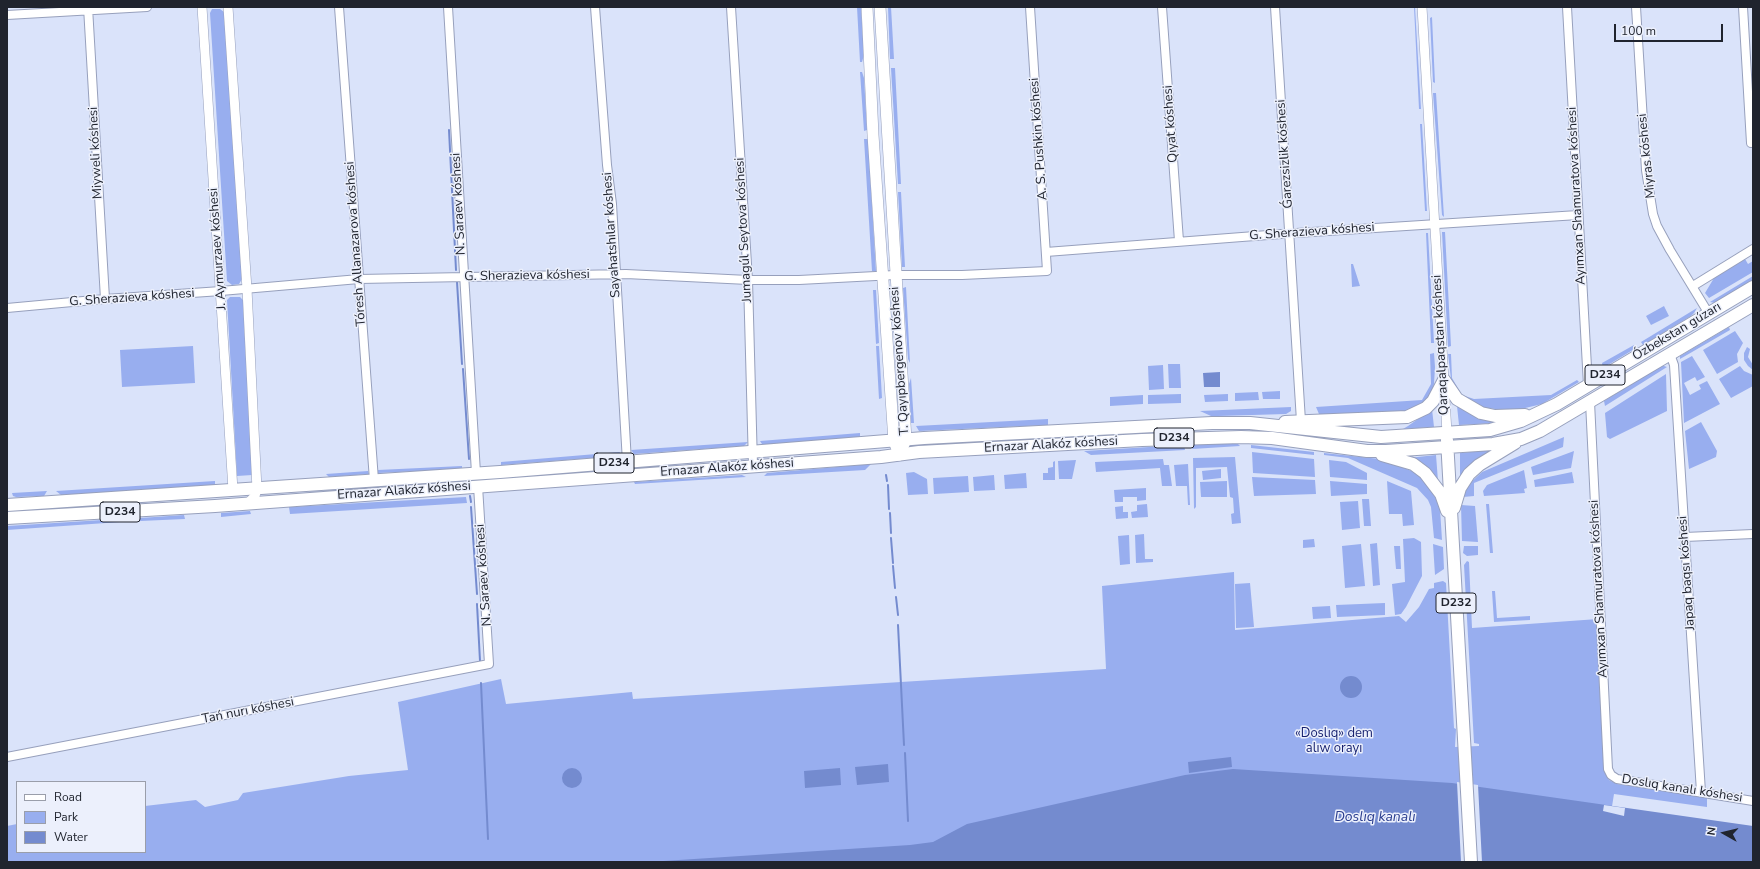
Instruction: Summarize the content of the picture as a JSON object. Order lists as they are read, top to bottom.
{
  "streets": {
    "main road": [
      "Ózbekstan gúzarı",
      "Qaraqalpaqstan kóshesi",
      "T. Qayıpbergenov kóshesi",
      "D234",
      "Ernazar Alakóz kóshesi",
      "D232"
    ],
    "street": [
      "Qıyat kóshesi",
      "A. S. Pushkin kóshesi",
      "Miyweli kóshesi",
      "Ǵarezsizlik kóshesi",
      "Miyras kóshesi",
      "Ayımxan Shamuratova kóshesi",
      "N. Saraev kóshesi",
      "Jumagúl Seytova kóshesi",
      "G. Sherazieva kóshesi",
      "Sayahatshılar kóshesi",
      "Tóresh Allanazarova kóshesi",
      "J. Aymurzaev kóshesi",
      "Japaq baqsı kóshesi",
      "Tań nurı kóshesi",
      "Doslıq kanalı kóshesi"
    ]
  },
  "crossings": [
    ["Qıyat kóshesi", "G. Sherazieva kóshesi"],
    ["A. S. Pushkin kóshesi", "G. Sherazieva kóshesi"],
    ["Miyweli kóshesi", "G. Sherazieva kóshesi"],
    ["Ǵarezsizlik kóshesi", "G. Sherazieva kóshesi"],
    ["Miyras kóshesi", "Ózbekstan gúzarı"],
    ["Ayımxan Shamuratova kóshesi", "G. Sherazieva kóshesi"],
    ["Ayımxan Shamuratova kóshesi", "Ózbekstan gúzarı"],
    ["Ayımxan Shamuratova kóshesi", "Doslıq kanalı kóshesi"],
    ["N. Saraev kóshesi", "G. Sherazieva kóshesi"],
    ["N. Saraev kóshesi", "Ernazar Alakóz kóshesi"],
    ["N. Saraev kóshesi", "Tań nurı kóshesi"],
    ["Jumagúl Seytova kóshesi", "G. Sherazieva kóshesi"],
    ["Jumagúl Seytova kóshesi", "Ernazar Alakóz kóshesi"],
    ["G. Sherazieva kóshesi", "Sayahatshılar kóshesi"],
    ["G. Sherazieva kóshesi", "Tóresh Allanazarova kóshesi"],
    ["G. Sherazieva kóshesi", "J. Aymurzaev kóshesi"],
    ["G. Sherazieva kóshesi", "Qaraqalpaqstan kóshesi"],
    ["G. Sherazieva kóshesi", "T. Qayıpbergenov kóshesi"],
    ["Sayahatshılar kóshesi", "Ernazar Alakóz kóshesi"],
    ["Tóresh Allanazarova kóshesi", "Ernazar Alakóz kóshesi"],
    ["J. Aymurzaev kóshesi", "Ernazar Alakóz kóshesi"],
    ["Ózbekstan gúzarı", "Qaraqalpaqstan kóshesi"],
    ["Ózbekstan gúzarı", "Ernazar Alakóz kóshesi"],
    ["Ózbekstan gúzarı", "Japaq baqsı kóshesi"],
    ["Qaraqalpaqstan kóshesi", "Ernazar Alakóz kóshesi"],
    ["T. Qayıpbergenov kóshesi", "Ernazar Alakóz kóshesi"],
    ["Japaq baqsı kóshesi", "Doslıq kanalı kóshesi"]
  ],
  "water": ["Doslıq kanalı"],
  "parks": ["«Doslıq» dem alıw orayı"],
  "legend": ["Road", "Park", "Water"],
  "scale_bar": "100 m",
  "north": "left"
}
